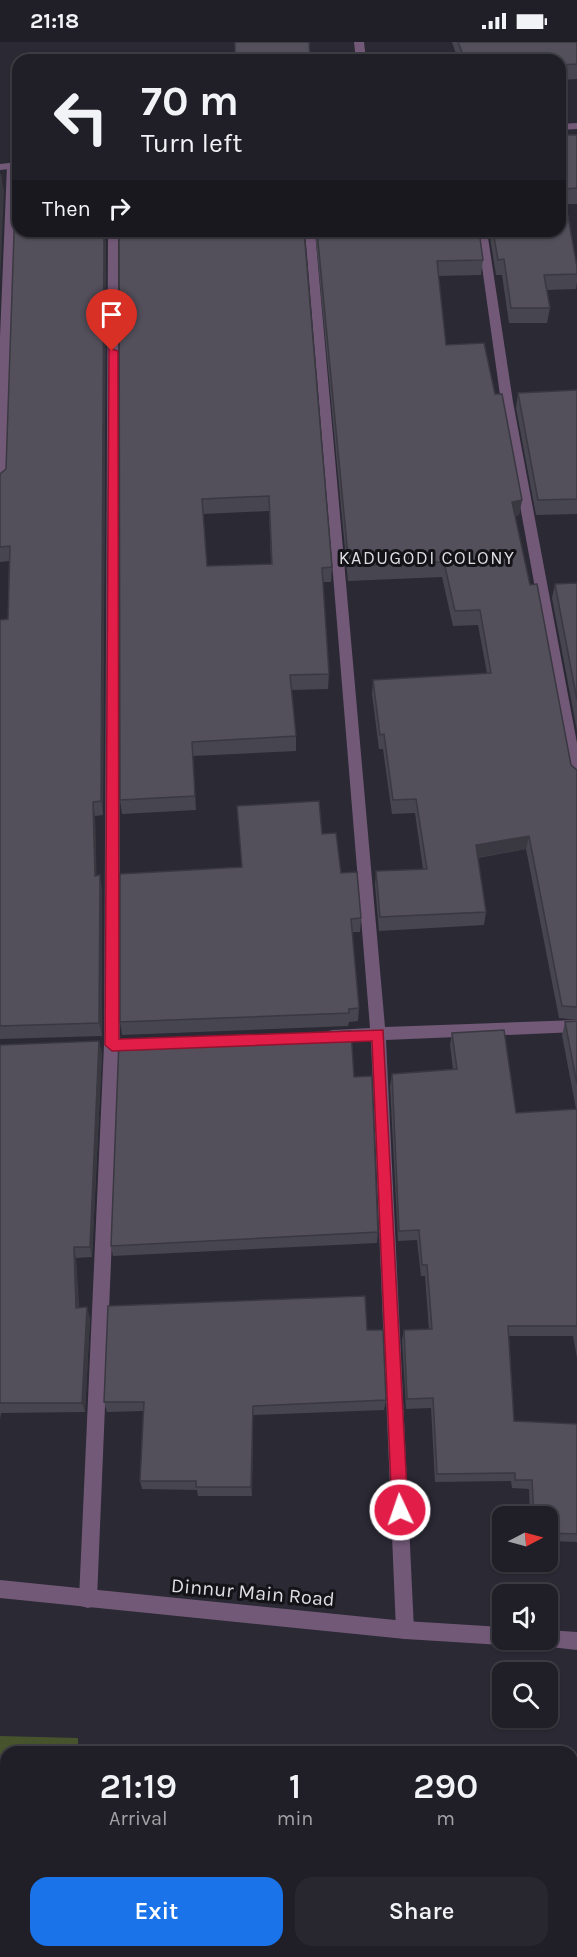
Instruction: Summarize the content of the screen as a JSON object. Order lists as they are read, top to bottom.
{
  "streets": {
    "street": ["Dinnur Main Road"]
  },
  "districts": ["KADUGODI COLONY"],
  "north": "right",
  "page": {
    "status": "21:18",
    "turn": ["70 m", "Turn left"],
    "then": "Then",
    "eta": [
      "21:19",
      "Arrival",
      "1",
      "min",
      "290",
      "m"
    ],
    "buttons": ["Exit", "Share"]
  }
}
